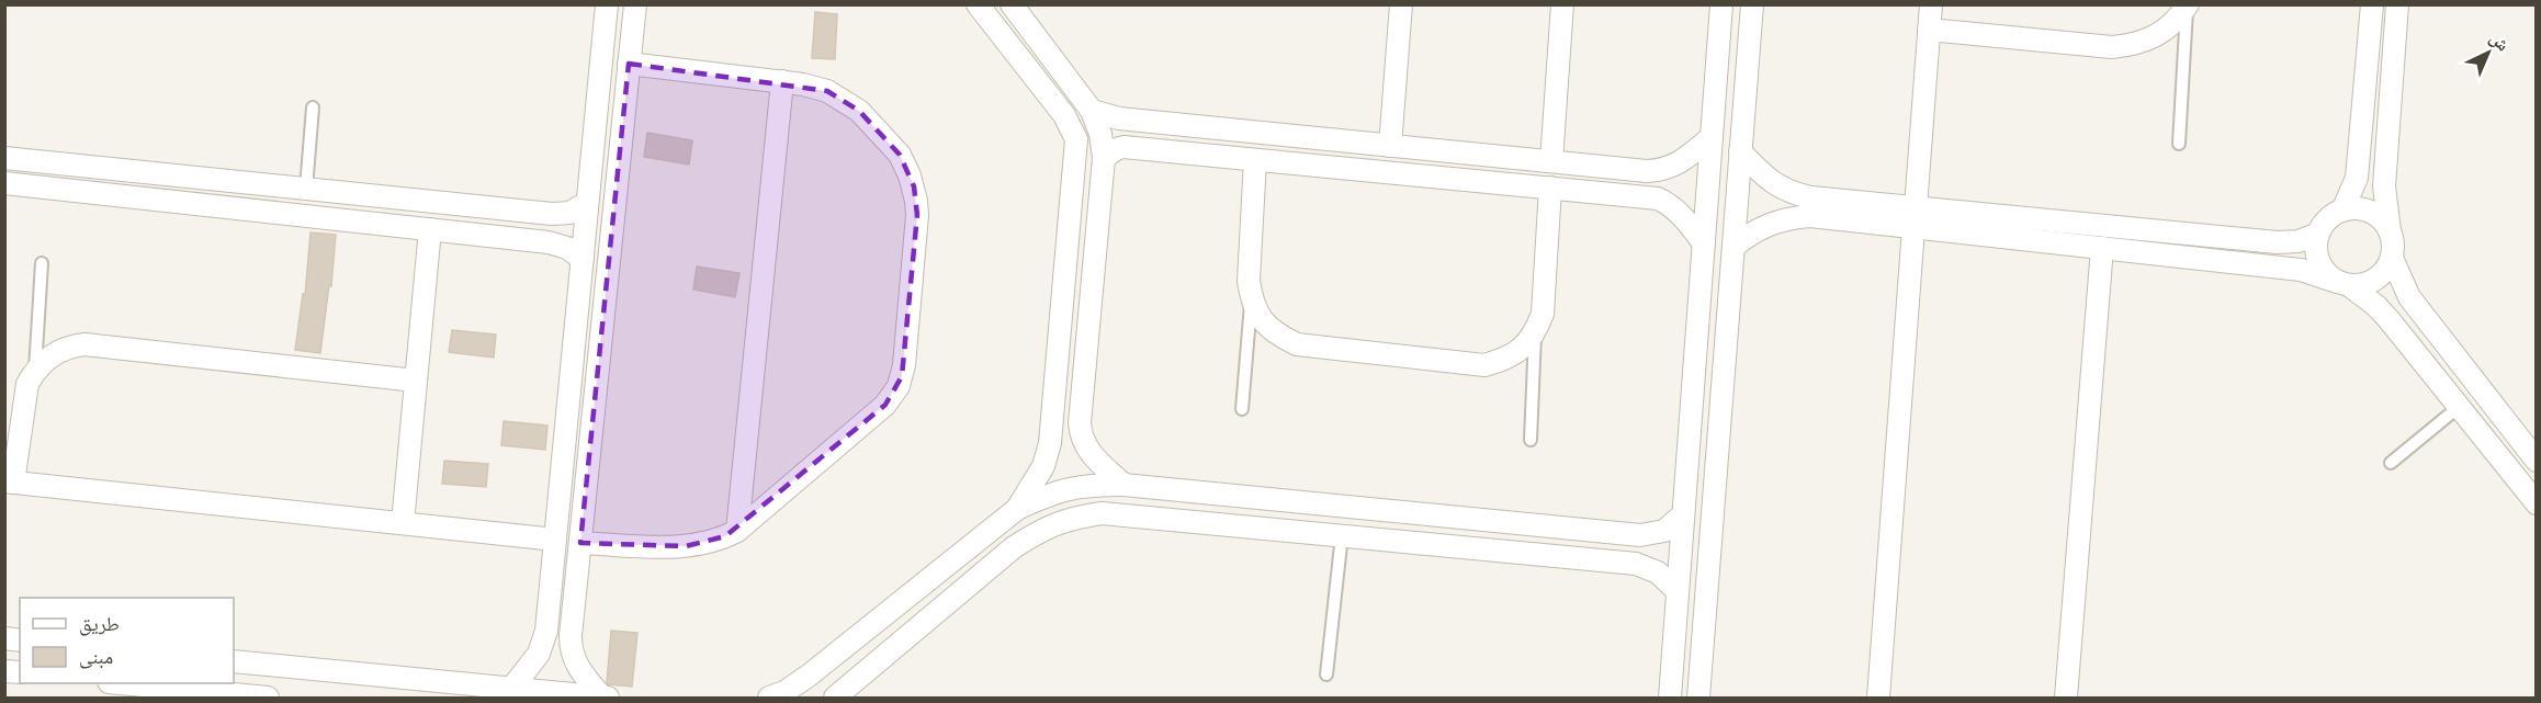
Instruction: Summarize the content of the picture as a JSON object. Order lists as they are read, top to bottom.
{
  "legend": ["طريق", "مبنى"],
  "north": "top right"
}
